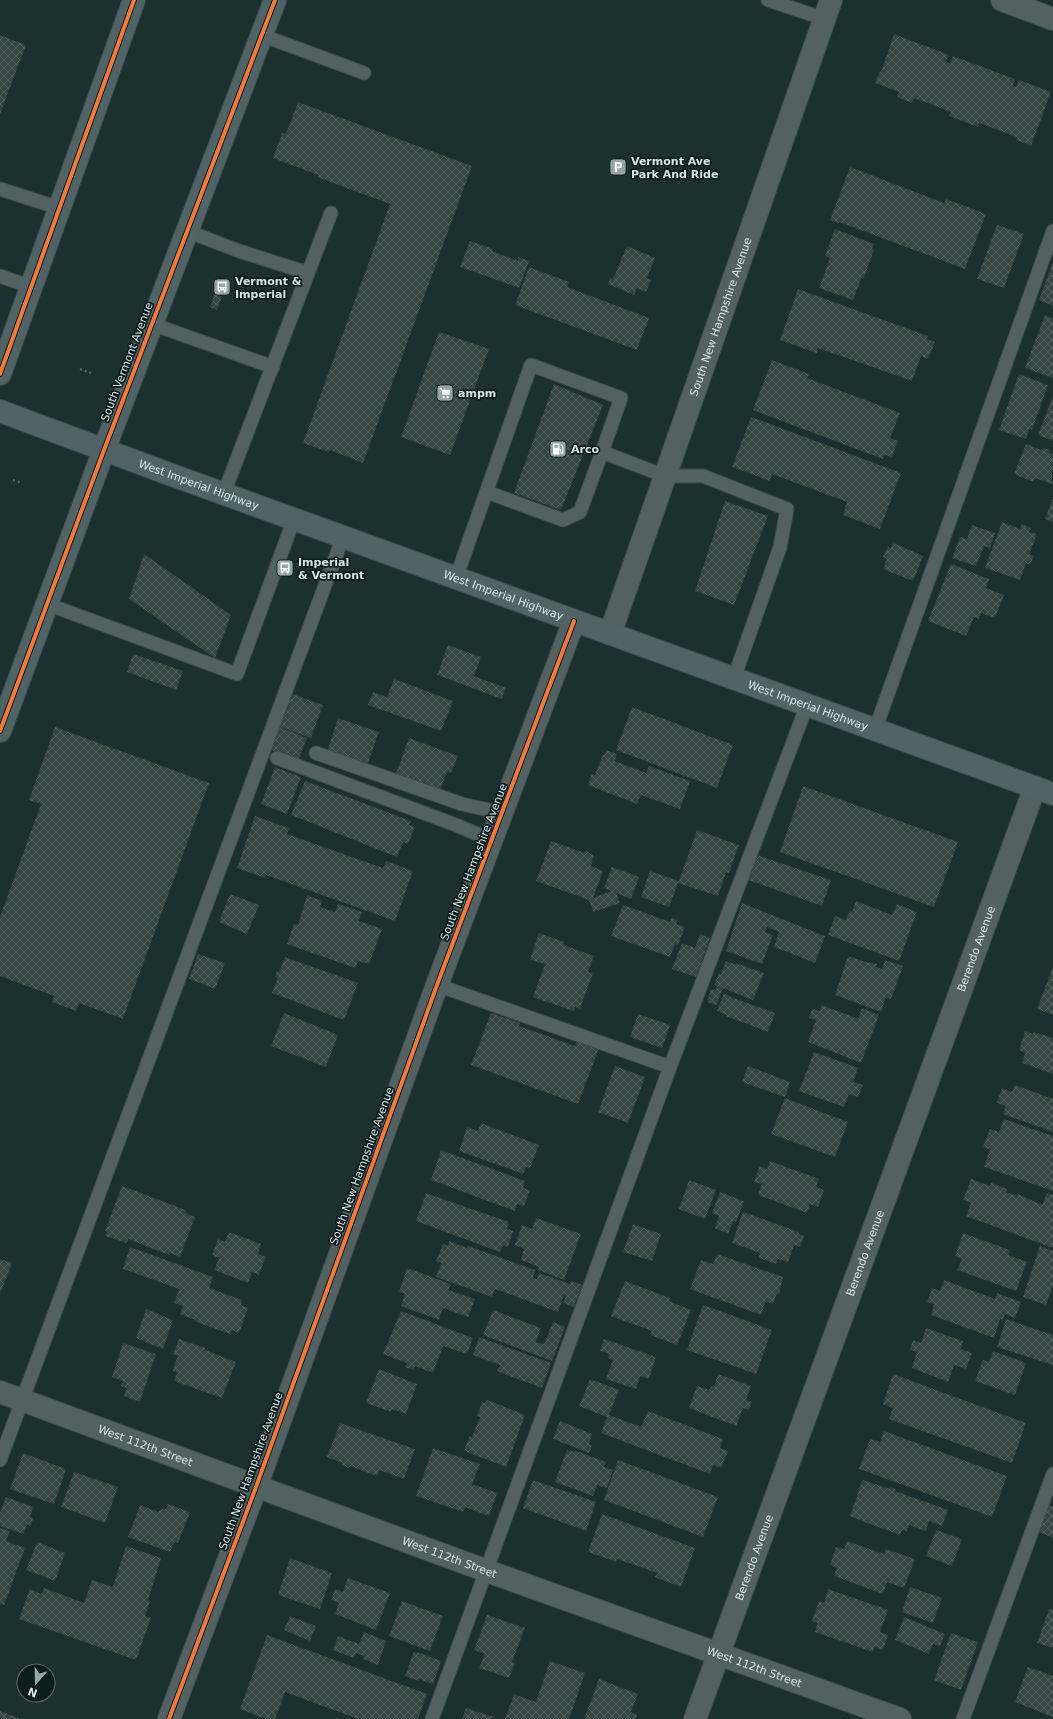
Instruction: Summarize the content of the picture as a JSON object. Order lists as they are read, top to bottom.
{
  "streets": {
    "main road": ["South Vermont Avenue", "West Imperial Highway"],
    "street": ["South New Hampshire Avenue", "Berendo Avenue", "West 112th Street"]
  },
  "crossings": [
    ["South New Hampshire Avenue", "West Imperial Highway"],
    ["South New Hampshire Avenue", "West 112th Street"],
    ["South Vermont Avenue", "West Imperial Highway"],
    ["West Imperial Highway", "Berendo Avenue"],
    ["Berendo Avenue", "West 112th Street"]
  ],
  "places": {
    "parking": ["Vermont Ave Park And Ride"],
    "bus stop": ["Vermont & Imperial", "Imperial & Vermont"],
    "supermarket": ["ampm"],
    "fuel station": ["Arco"]
  },
  "north": "bottom"
}
